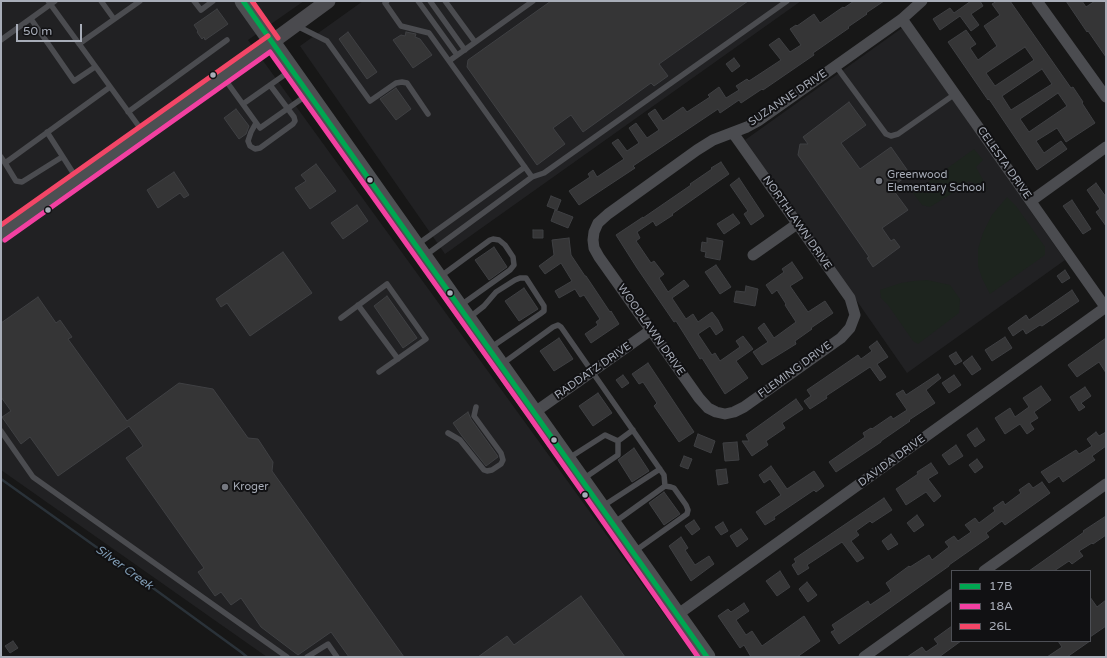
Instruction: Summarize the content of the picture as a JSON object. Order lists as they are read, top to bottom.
{
  "streets": {
    "street": [
      "SUZANNE DRIVE",
      "CELESTA DRIVE",
      "NORTHLAWN DRIVE",
      "WOODLAWN DRIVE",
      "FLEMING DRIVE",
      "RADDATZ DRIVE",
      "DAVIDA DRIVE"
    ]
  },
  "crossings": [
    ["SUZANNE DRIVE", "CELESTA DRIVE"],
    ["SUZANNE DRIVE", "NORTHLAWN DRIVE"],
    ["SUZANNE DRIVE", "WOODLAWN DRIVE"],
    ["CELESTA DRIVE", "DAVIDA DRIVE"],
    ["NORTHLAWN DRIVE", "FLEMING DRIVE"],
    ["WOODLAWN DRIVE", "FLEMING DRIVE"],
    ["WOODLAWN DRIVE", "RADDATZ DRIVE"]
  ],
  "water": ["Silver Creek"],
  "places": ["Greenwood Elementary School", "Kroger"],
  "lines": ["transit line 17B", "transit line 26L", "transit line 18A"],
  "legend": ["17B", "18A", "26L"],
  "scale_bar": "50 m"
}
